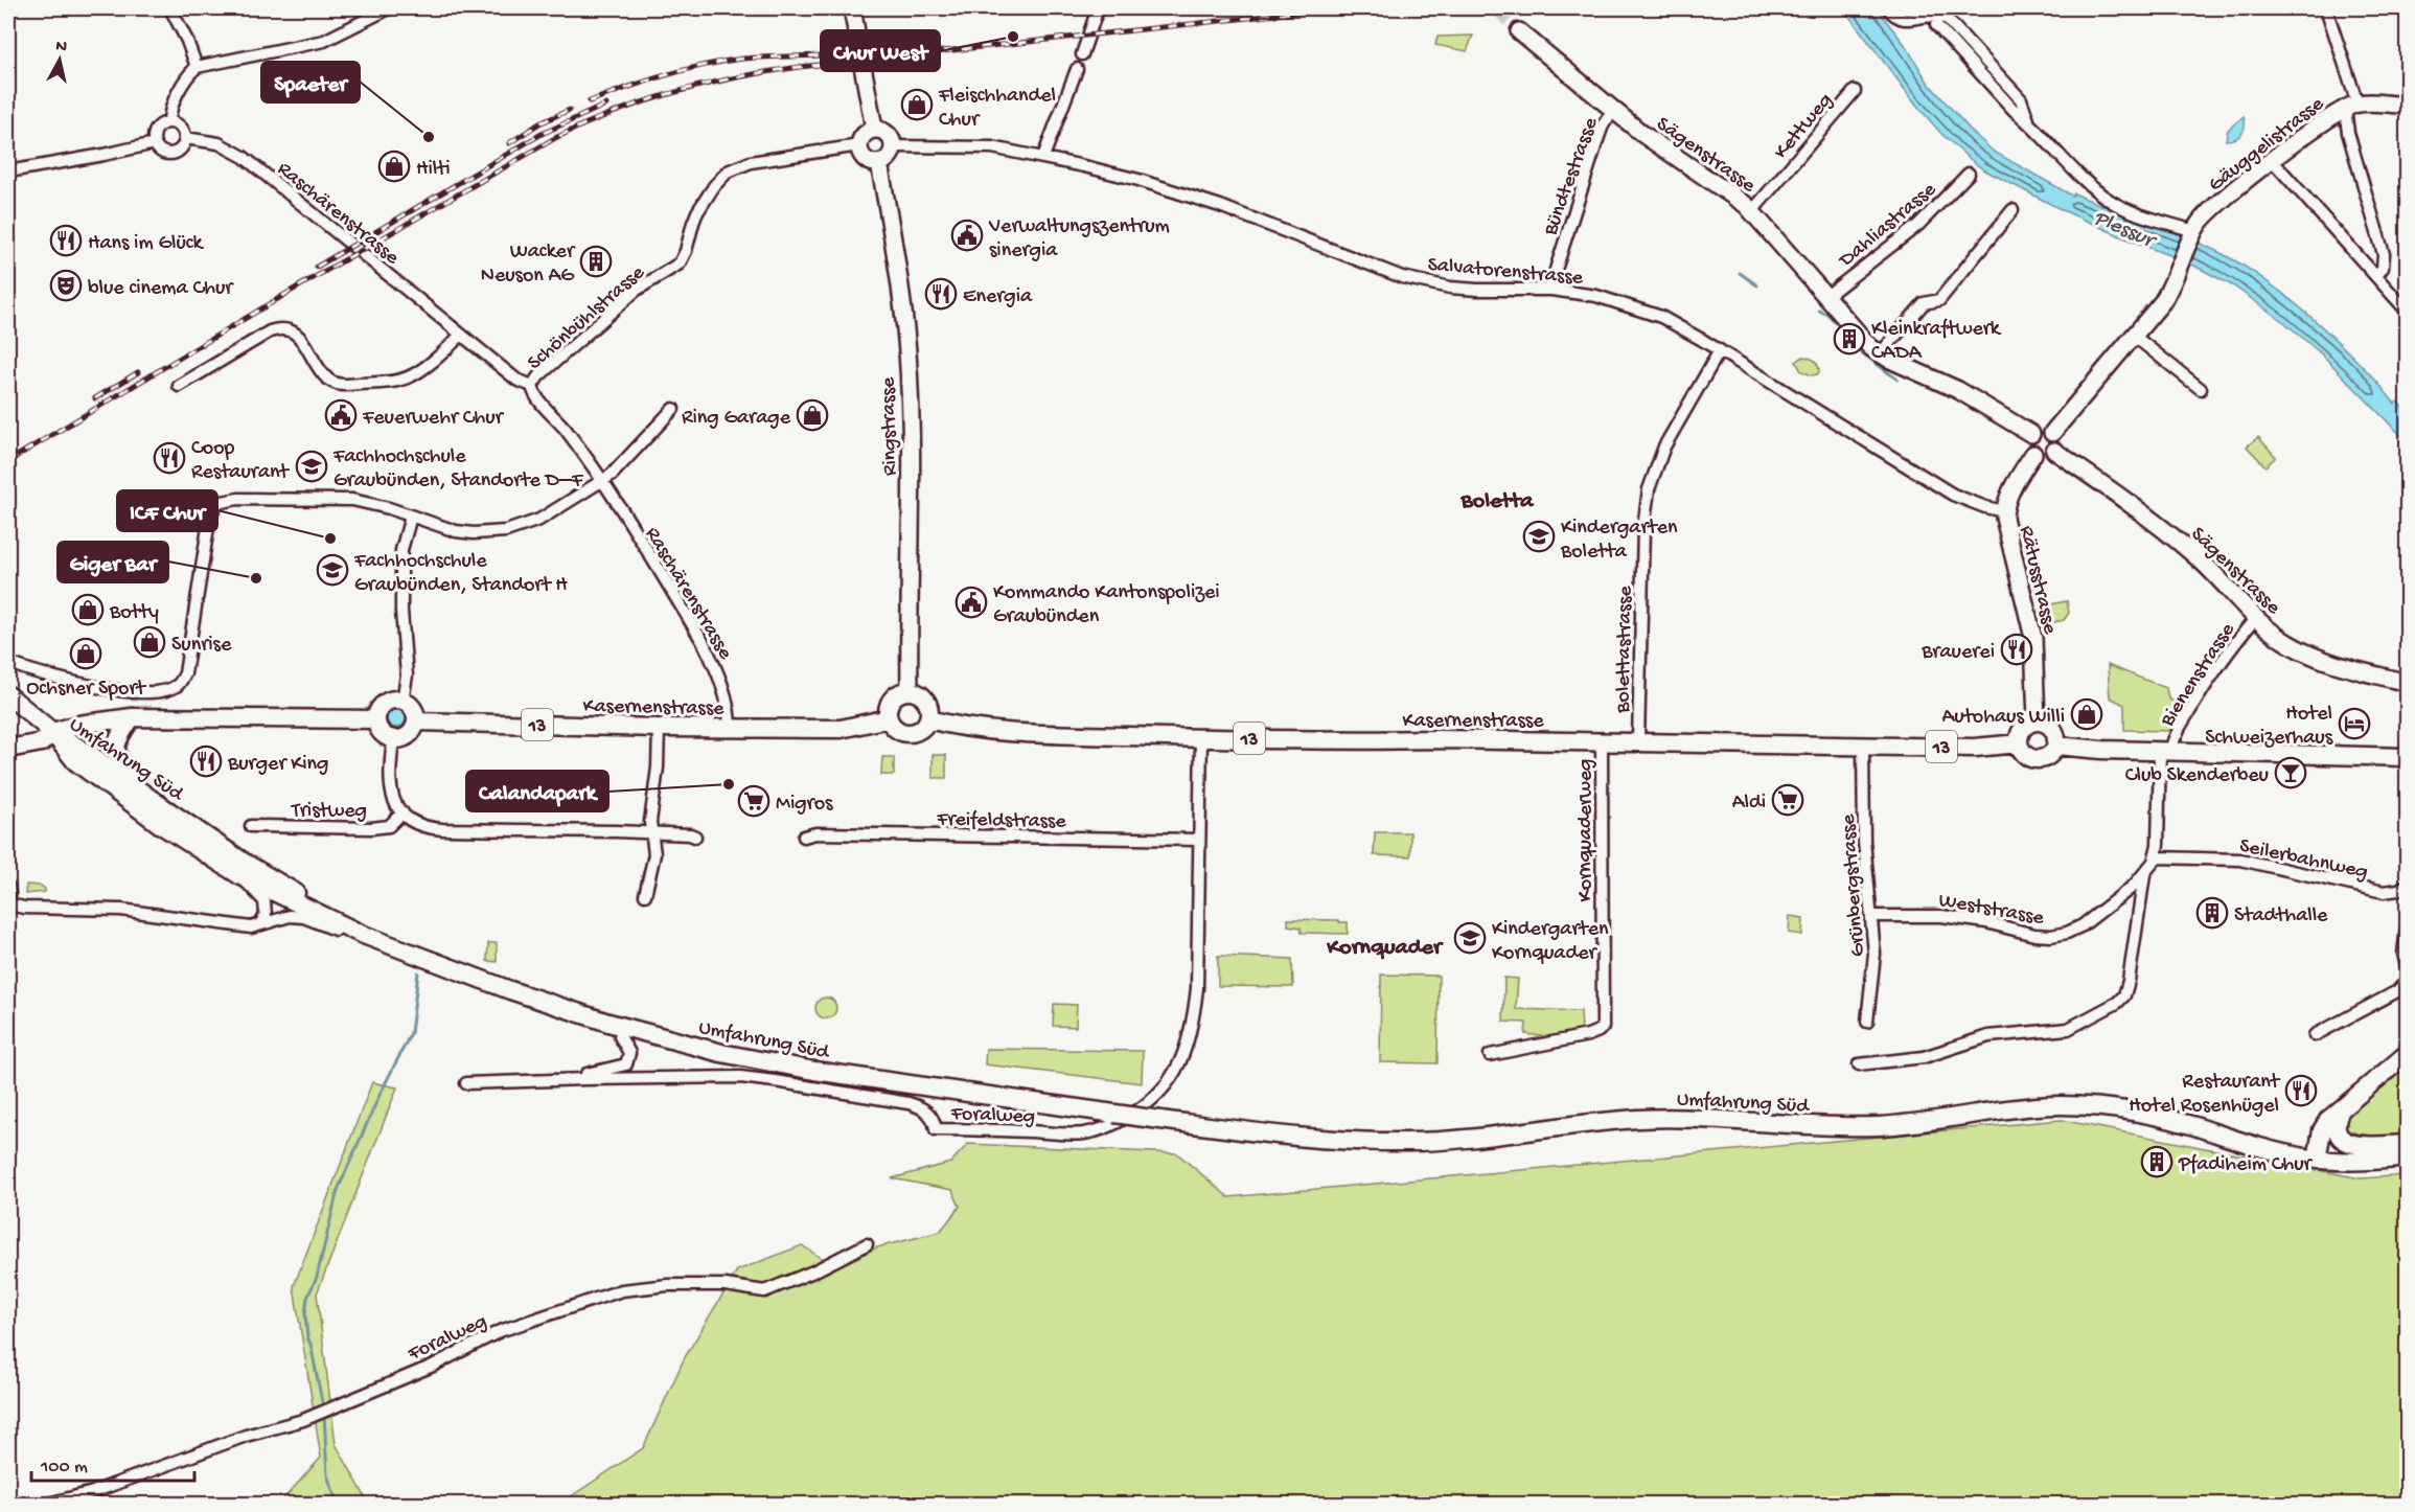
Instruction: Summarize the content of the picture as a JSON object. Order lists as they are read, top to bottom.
{
  "streets": {
    "main road": ["Kasernenstrasse", "13", "Umfahrung Süd"],
    "street": [
      "Kettweg",
      "Gäuggelistrasse",
      "Sägenstrasse",
      "Bündtestrasse",
      "Raschärenstrasse",
      "Dahliastrasse",
      "Salvatorenstrasse",
      "Schönbühlstrasse",
      "Ringstrasse",
      "Rätusstrasse",
      "Bolettastrasse",
      "Bienenstrasse",
      "Tristweg",
      "Freifeldstrasse",
      "Kornquaderweg",
      "Seilerbahnweg",
      "Grünbergstrasse",
      "Weststrasse",
      "Foralweg"
    ]
  },
  "crossings": [
    ["Kettweg", "Sägenstrasse"],
    ["Sägenstrasse", "Bündtestrasse"],
    ["Sägenstrasse", "Dahliastrasse"],
    ["Sägenstrasse", "Rätusstrasse"],
    ["Sägenstrasse", "Bienenstrasse"],
    ["Bündtestrasse", "Salvatorenstrasse"],
    ["Raschärenstrasse", "Schönbühlstrasse"],
    ["Raschärenstrasse", "Kasernenstrasse"],
    ["Salvatorenstrasse", "Schönbühlstrasse"],
    ["Salvatorenstrasse", "Ringstrasse"],
    ["Salvatorenstrasse", "Rätusstrasse"],
    ["Salvatorenstrasse", "Bolettastrasse"],
    ["Schönbühlstrasse", "Ringstrasse"],
    ["Ringstrasse", "Kasernenstrasse"],
    ["Rätusstrasse", "Kasernenstrasse"],
    ["Bolettastrasse", "Kasernenstrasse"],
    ["Bienenstrasse", "Weststrasse"],
    ["Kasernenstrasse", "Kornquaderweg"],
    ["Kasernenstrasse", "Grünbergstrasse"],
    ["Kasernenstrasse", "Foralweg"],
    ["Freifeldstrasse", "Foralweg"],
    ["Seilerbahnweg", "Weststrasse"],
    ["Grünbergstrasse", "Weststrasse"]
  ],
  "districts": ["Boletta", "Kornquader"],
  "water": ["Plessur"],
  "places": {
    "other": [
      "Chur West",
      "Spaeter",
      "ICF Chur",
      "Giger Bar",
      "Calandapark"
    ],
    "shop": [
      "Fleischhandel Chur",
      "Hilti",
      "Ring Garage",
      "Botty",
      "Sunrise",
      "Ochsner Sport",
      "Autohaus Willi"
    ],
    "public building": ["Verwaltungszentrum sinergia", "Feuerwehr Chur", "Kommando Kantonspolizei Graubünden"],
    "restaurant": [
      "Hans im Glück",
      "Energia",
      "Coop Restaurant",
      "Brauerei",
      "Burger King",
      "Restaurant Hotel Rosenhügel"
    ],
    "building": [
      "Wacker Neuson AG",
      "Kleinkraftwerk CADA",
      "Stadthalle",
      "Pfadiheim Chur"
    ],
    "theatre": ["blue cinema Chur"],
    "school or university": [
      "Fachhochschule Graubünden, Standorte D–F",
      "Kindergarten Boletta",
      "Fachhochschule Graubünden, Standort H",
      "Kindergarten Kornquader"
    ],
    "hotel": ["Hotel Schweizerhaus"],
    "bar": ["Club Skenderbeu"],
    "supermarket": ["Aldi", "Migros"]
  },
  "scale_bar": "100 m",
  "north": "top"
}
